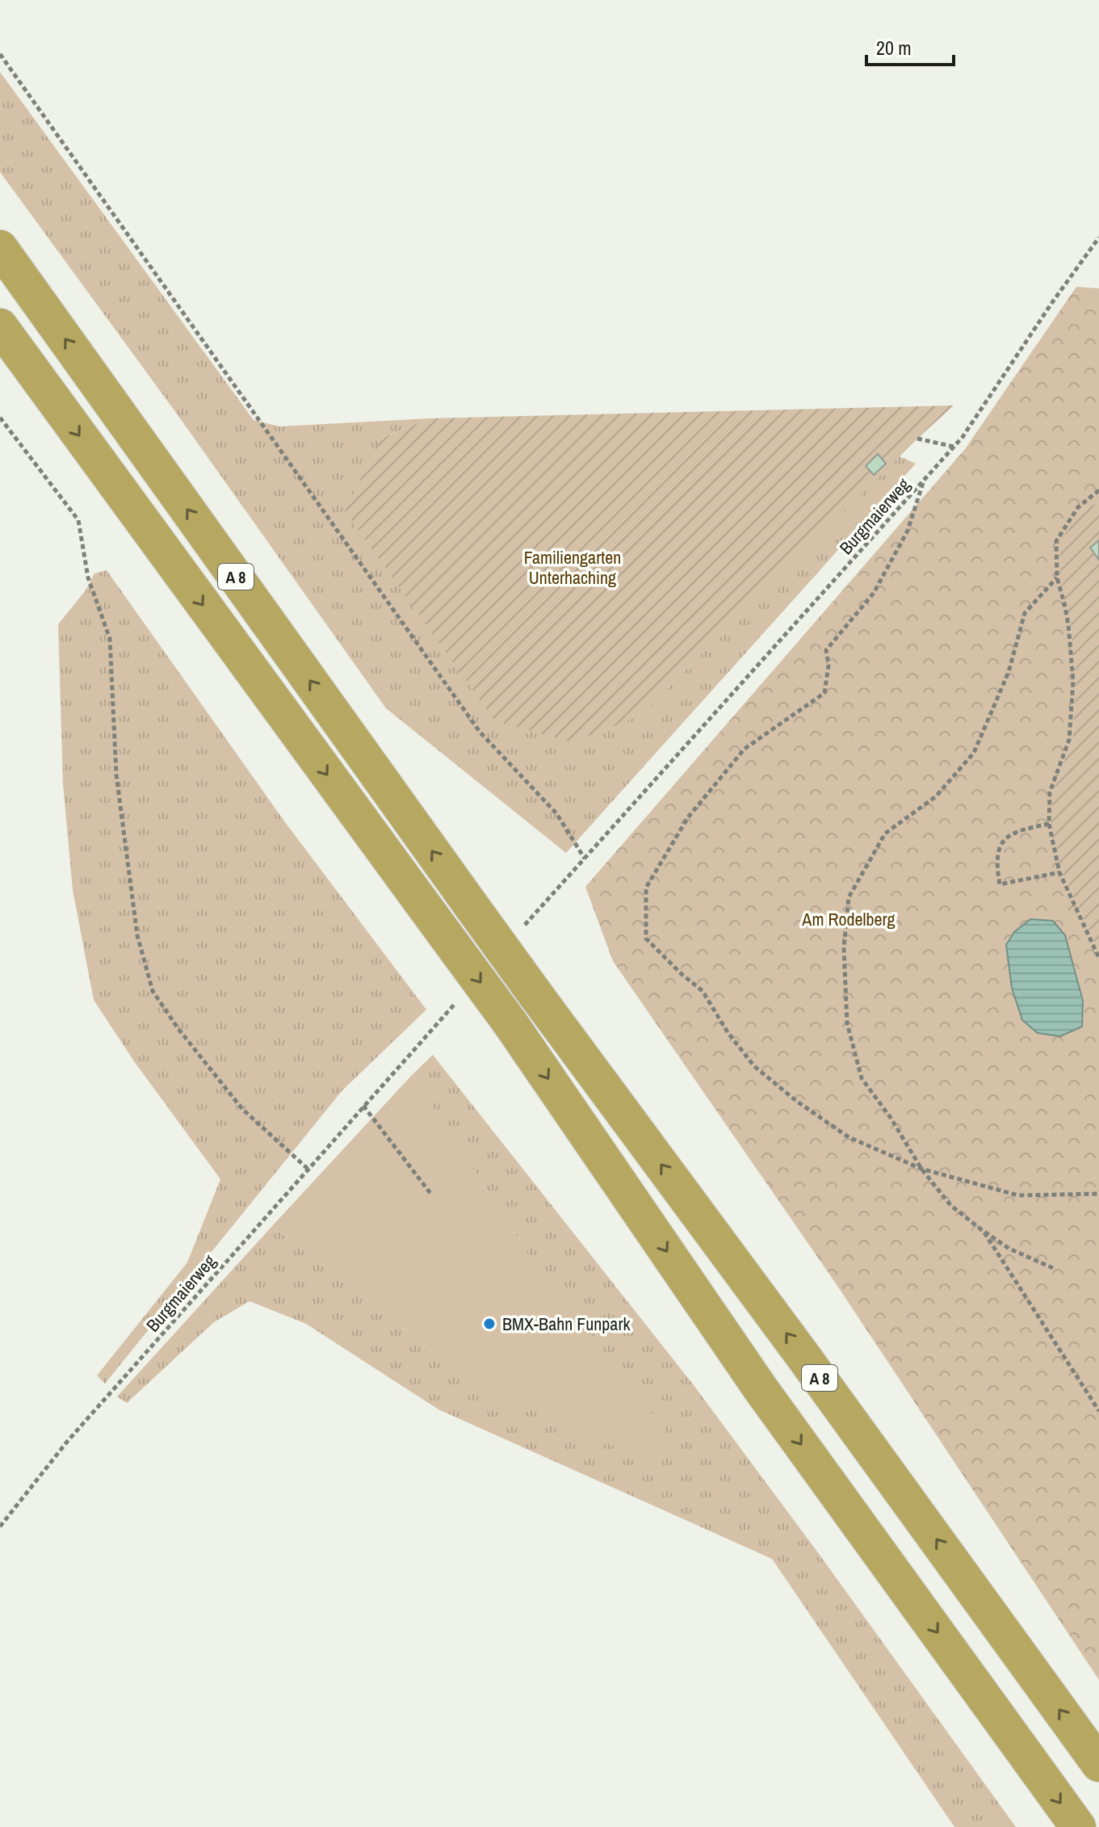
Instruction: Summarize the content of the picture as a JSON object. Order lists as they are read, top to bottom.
{
  "streets": {
    "highway": ["A 8"],
    "path": ["Burgmaierweg"]
  },
  "parks": ["Familiengarten Unterhaching", "Am Rodelberg"],
  "places": ["BMX-Bahn Funpark"],
  "scale_bar": "20 m"
}
